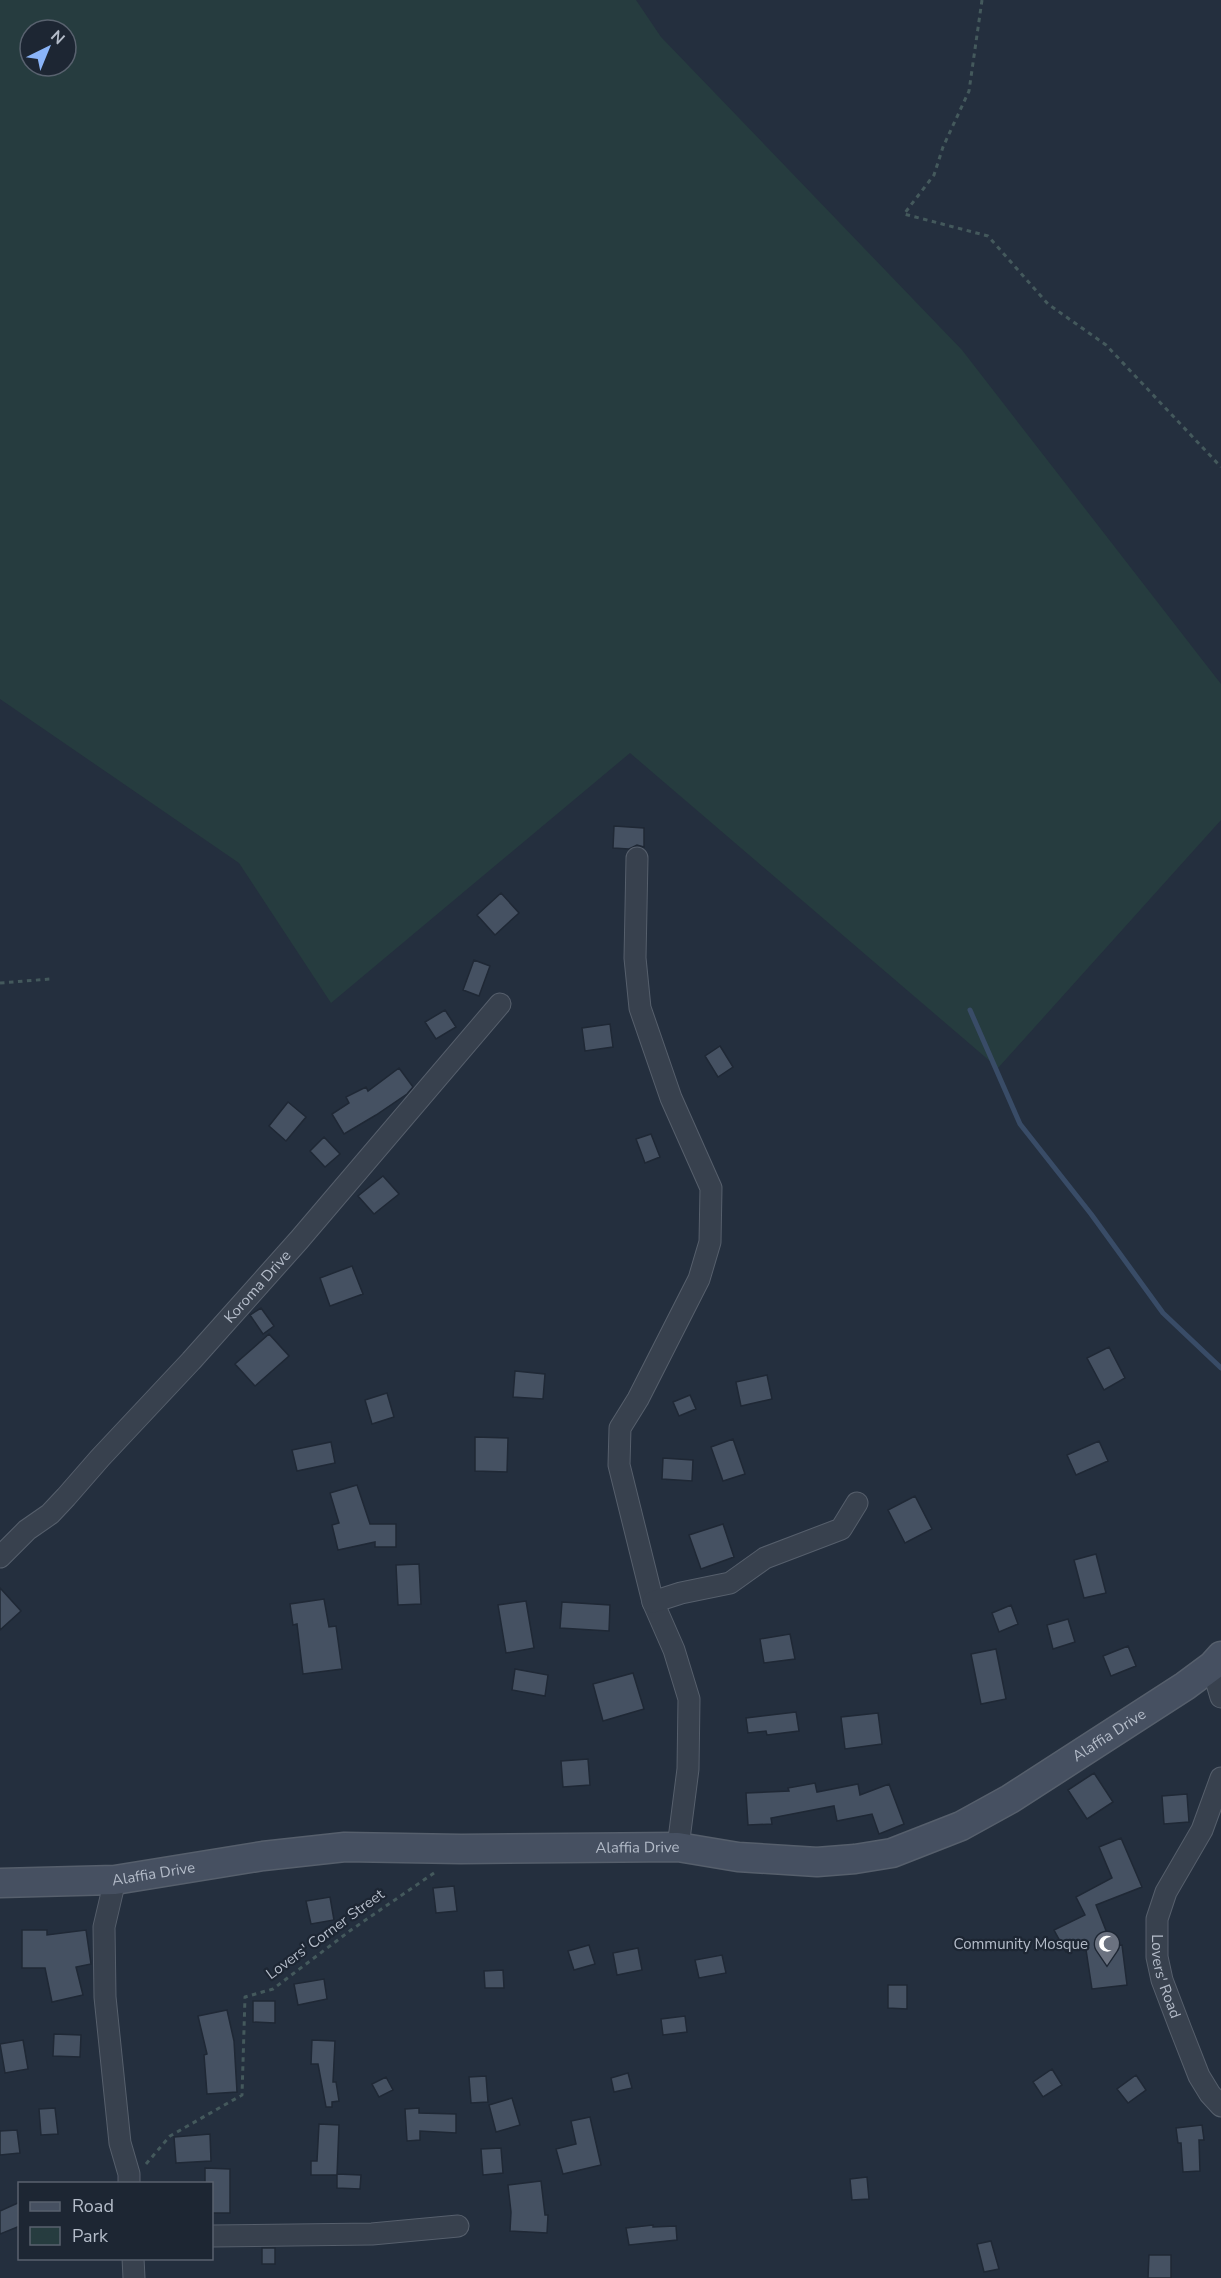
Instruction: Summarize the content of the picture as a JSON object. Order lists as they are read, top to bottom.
{
  "streets": {
    "street": ["Koroma Drive", "Alaffia Drive", "Lovers' Road"],
    "path": ["Lovers' Corner Street"]
  },
  "crossings": [
    ["Alaffia Drive", "Lovers' Corner Street"]
  ],
  "places": {
    "mosque": ["Community Mosque"]
  },
  "legend": ["Road", "Park"],
  "north": "top right"
}
